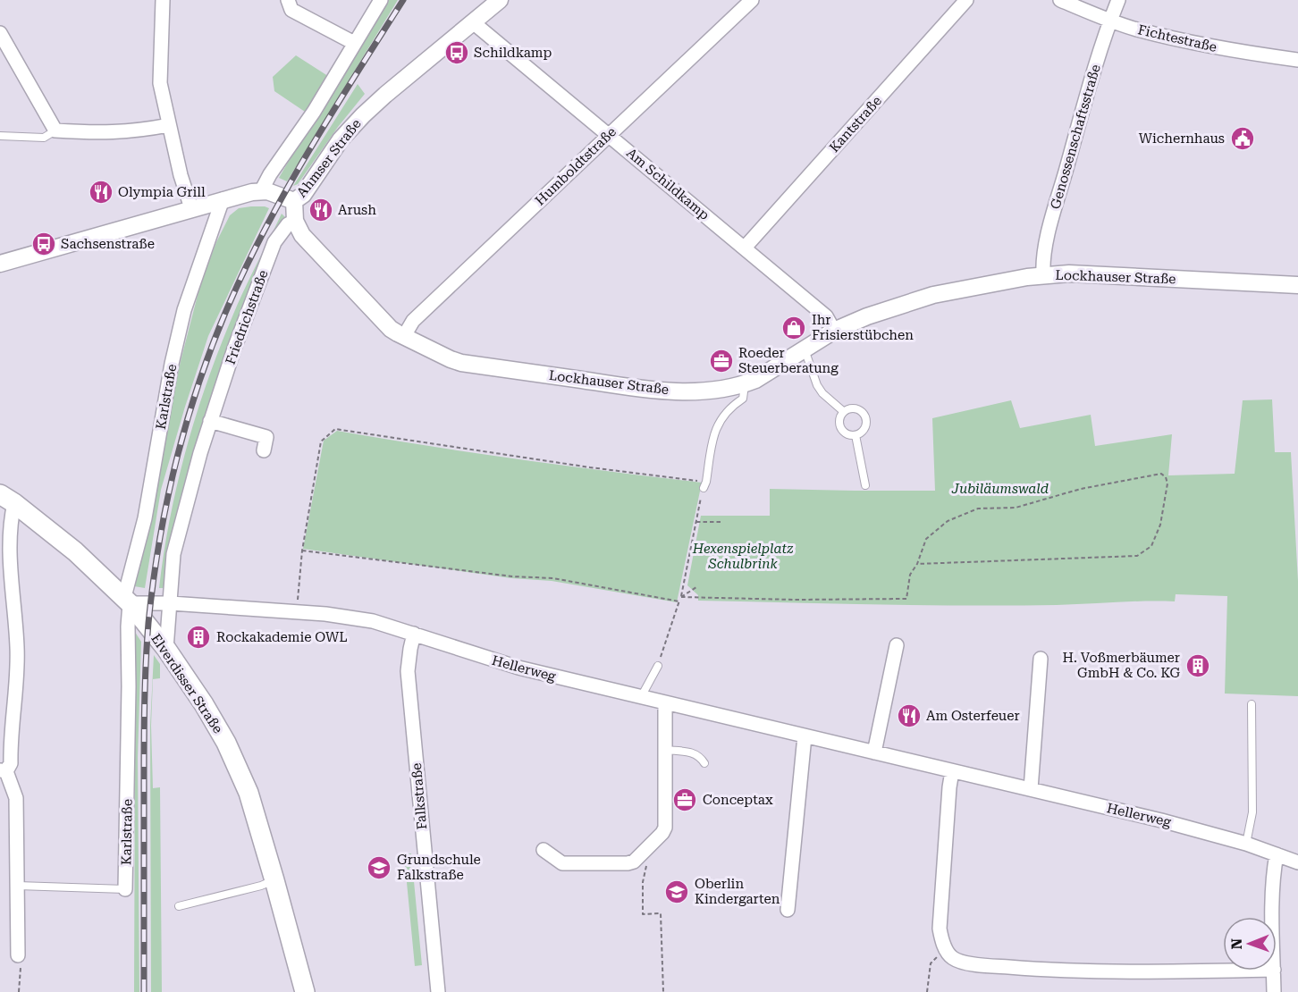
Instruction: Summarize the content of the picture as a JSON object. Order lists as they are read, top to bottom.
{
  "streets": {
    "main road": ["Elverdisser Straße"],
    "street": [
      "Fichtestraße",
      "Kantstraße",
      "Genossenschaftsstraße",
      "Ahmser Straße",
      "Humboldtstraße",
      "Am Schildkamp",
      "Lockhauser Straße",
      "Friedrichstraße",
      "Karlstraße",
      "Hellerweg",
      "Falkstraße"
    ]
  },
  "crossings": [
    ["Fichtestraße", "Genossenschaftsstraße"],
    ["Kantstraße", "Am Schildkamp"],
    ["Genossenschaftsstraße", "Lockhauser Straße"],
    ["Ahmser Straße", "Am Schildkamp"],
    ["Ahmser Straße", "Lockhauser Straße"],
    ["Humboldtstraße", "Am Schildkamp"],
    ["Humboldtstraße", "Lockhauser Straße"],
    ["Am Schildkamp", "Lockhauser Straße"],
    ["Lockhauser Straße", "Friedrichstraße"],
    ["Friedrichstraße", "Hellerweg"],
    ["Karlstraße", "Hellerweg"],
    ["Karlstraße", "Elverdisser Straße"],
    ["Hellerweg", "Elverdisser Straße"],
    ["Hellerweg", "Falkstraße"]
  ],
  "parks": ["Jubiläumswald", "Hexenspielplatz Schulbrink"],
  "places": {
    "bus stop": ["Schildkamp", "Sachsenstraße"],
    "public building": ["Wichernhaus"],
    "restaurant": ["Olympia Grill", "Arush", "Am Osterfeuer"],
    "shop": ["Ihr Frisierstübchen"],
    "office": ["Roeder Steuerberatung", "Conceptax"],
    "building": ["Rockakademie OWL", "H. Voßmerbäumer GmbH & Co. KG"],
    "school or university": ["Grundschule Falkstraße", "Oberlin Kindergarten"]
  },
  "north": "left"
}
